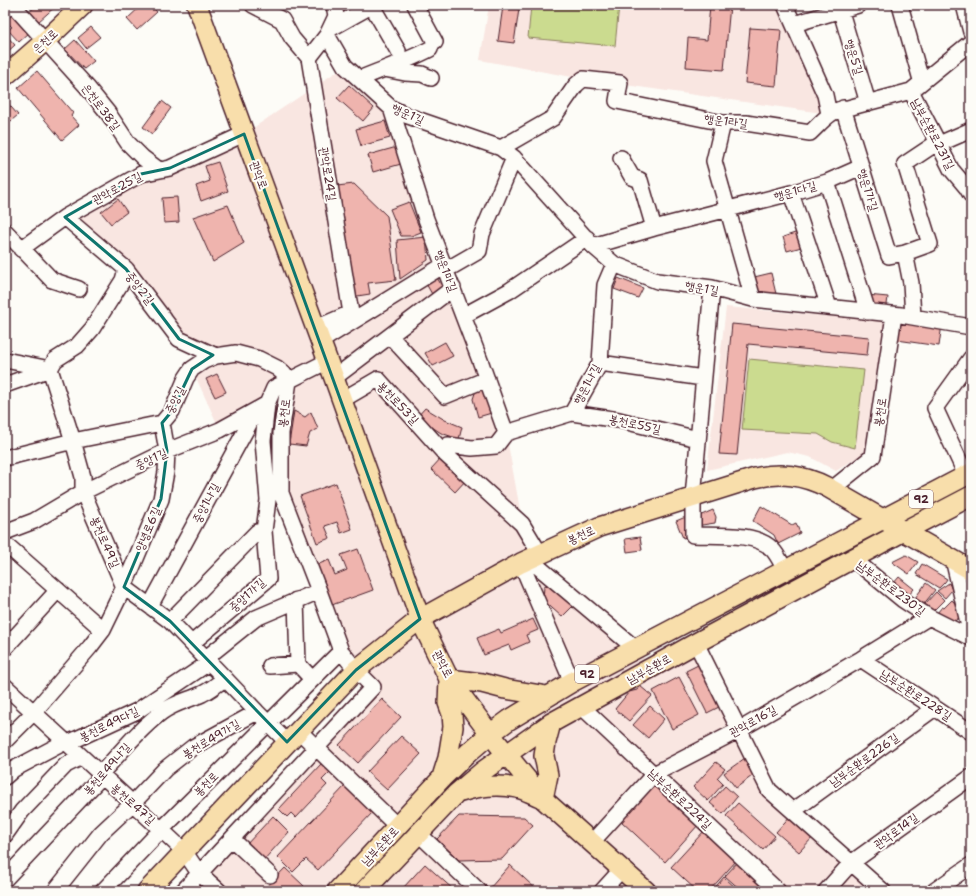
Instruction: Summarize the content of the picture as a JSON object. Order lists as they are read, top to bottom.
{
  "streets": {
    "main road": [
      "은천로",
      "관악로",
      "봉천로",
      "92",
      "남부순환로"
    ],
    "street": [
      "행운5길",
      "은천로38길",
      "행운1길",
      "행운1라길",
      "남부순환로231길",
      "관악로24길",
      "관악로25길",
      "행운1가길",
      "행운1다길",
      "행운1마길",
      "중앙2길",
      "행운1나길",
      "중앙길",
      "봉천로53길",
      "봉천로55길",
      "중앙1길",
      "중앙1나길",
      "양녕로6길",
      "봉천로49길",
      "남부순환로230길",
      "중앙1가길",
      "남부순환로228길",
      "관악로16길",
      "봉천로49다길",
      "봉천로49가길",
      "남부순환로226길",
      "봉천로49나길",
      "남부순환로224길",
      "봉천로47길",
      "관악로14길"
    ]
  },
  "crossings": [
    ["은천로", "은천로38길"],
    ["행운5길", "행운1라길"],
    ["은천로38길", "관악로25길"],
    ["행운1길", "행운1라길"],
    ["행운1길", "행운1다길"],
    ["행운1길", "행운1마길"],
    ["행운1길", "행운1나길"],
    ["행운1길", "봉천로"],
    ["행운1라길", "남부순환로231길"],
    ["행운1라길", "행운1가길"],
    ["남부순환로231길", "행운1가길"],
    ["관악로24길", "관악로"],
    ["관악로", "관악로25길"],
    ["관악로", "봉천로53길"],
    ["관악로", "봉천로"],
    ["관악로", "남부순환로"],
    ["관악로", "관악로16길"],
    ["관악로25길", "중앙2길"],
    ["행운1가길", "행운1다길"],
    ["행운1마길", "행운1나길"],
    ["중앙2길", "중앙길"],
    ["행운1나길", "봉천로55길"],
    ["중앙길", "봉천로"],
    ["중앙길", "양녕로6길"],
    ["중앙길", "봉천로49길"],
    ["봉천로53길", "봉천로"],
    ["봉천로53길", "남부순환로"],
    ["봉천로", "중앙1가길"],
    ["봉천로", "남부순환로"],
    ["봉천로", "봉천로47길"],
    ["중앙1길", "중앙1나길"],
    ["중앙1길", "양녕로6길"],
    ["중앙1길", "봉천로49길"],
    ["중앙1길", "중앙1가길"],
    ["중앙1나길", "중앙1가길"],
    ["양녕로6길", "봉천로49길"],
    ["양녕로6길", "봉천로47길"],
    ["남부순환로230길", "남부순환로"],
    ["남부순환로230길", "관악로16길"],
    ["남부순환로", "남부순환로224길"],
    ["남부순환로228길", "관악로16길"],
    ["남부순환로228길", "남부순환로226길"],
    ["관악로16길", "남부순환로224길"],
    ["봉천로49다길", "봉천로47길"],
    ["봉천로49가길", "봉천로47길"],
    ["봉천로49나길", "봉천로47길"]
  ]
}
